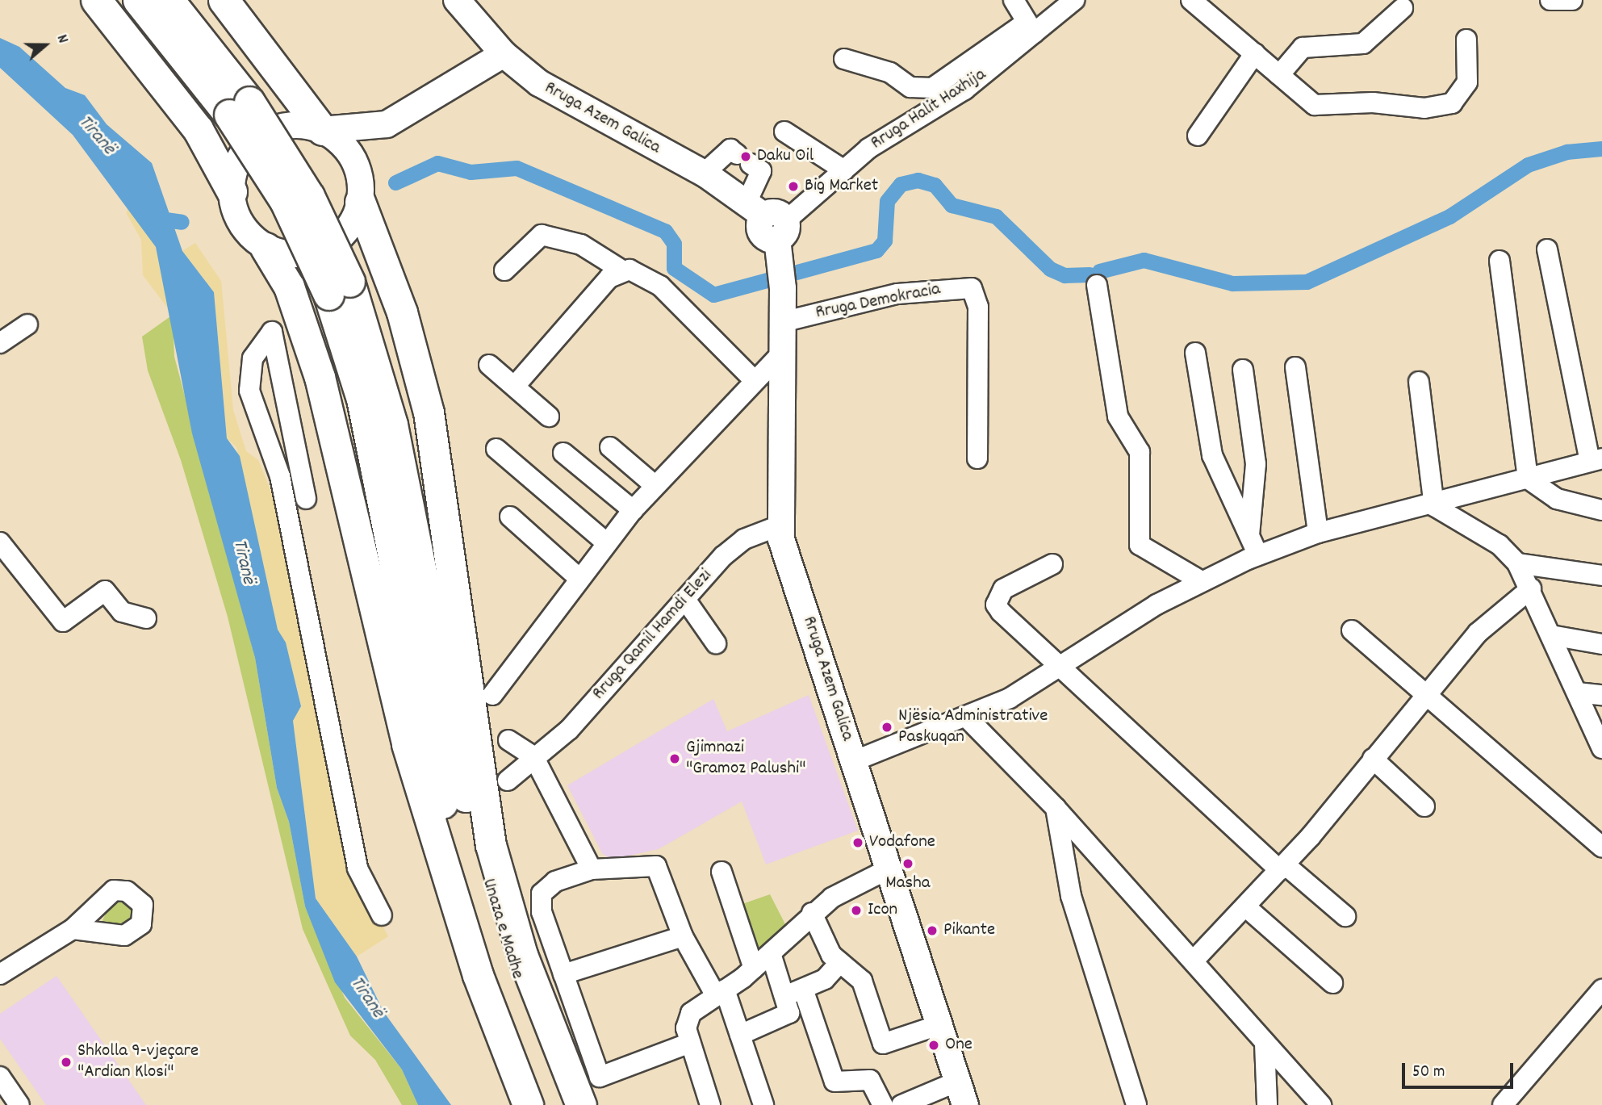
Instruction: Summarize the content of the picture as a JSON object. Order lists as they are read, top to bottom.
{
  "streets": {
    "highway": ["Unaza e Madhe"],
    "main road": ["Rruga Azem Galica"],
    "street": ["Rruga Halit Haxhija", "Rruga Demokracia", "Rruga Qamil Hamdi Elezi"]
  },
  "crossings": [
    ["Rruga Halit Haxhija", "Rruga Azem Galica"],
    ["Rruga Azem Galica", "Rruga Demokracia"],
    ["Rruga Azem Galica", "Rruga Qamil Hamdi Elezi"]
  ],
  "water": ["Tiranë"],
  "places": [
    "Daku Oil",
    "Big Market",
    "Njësia Administrative Paskuqan",
    "Gjimnazi \"Gramoz Palushi\"",
    "Vodafone",
    "Masha",
    "Icon",
    "Pikante",
    "One",
    "Shkolla 9-vjeçare \"Ardian Klosi\""
  ],
  "scale_bar": "50 m",
  "north": "right"
}
